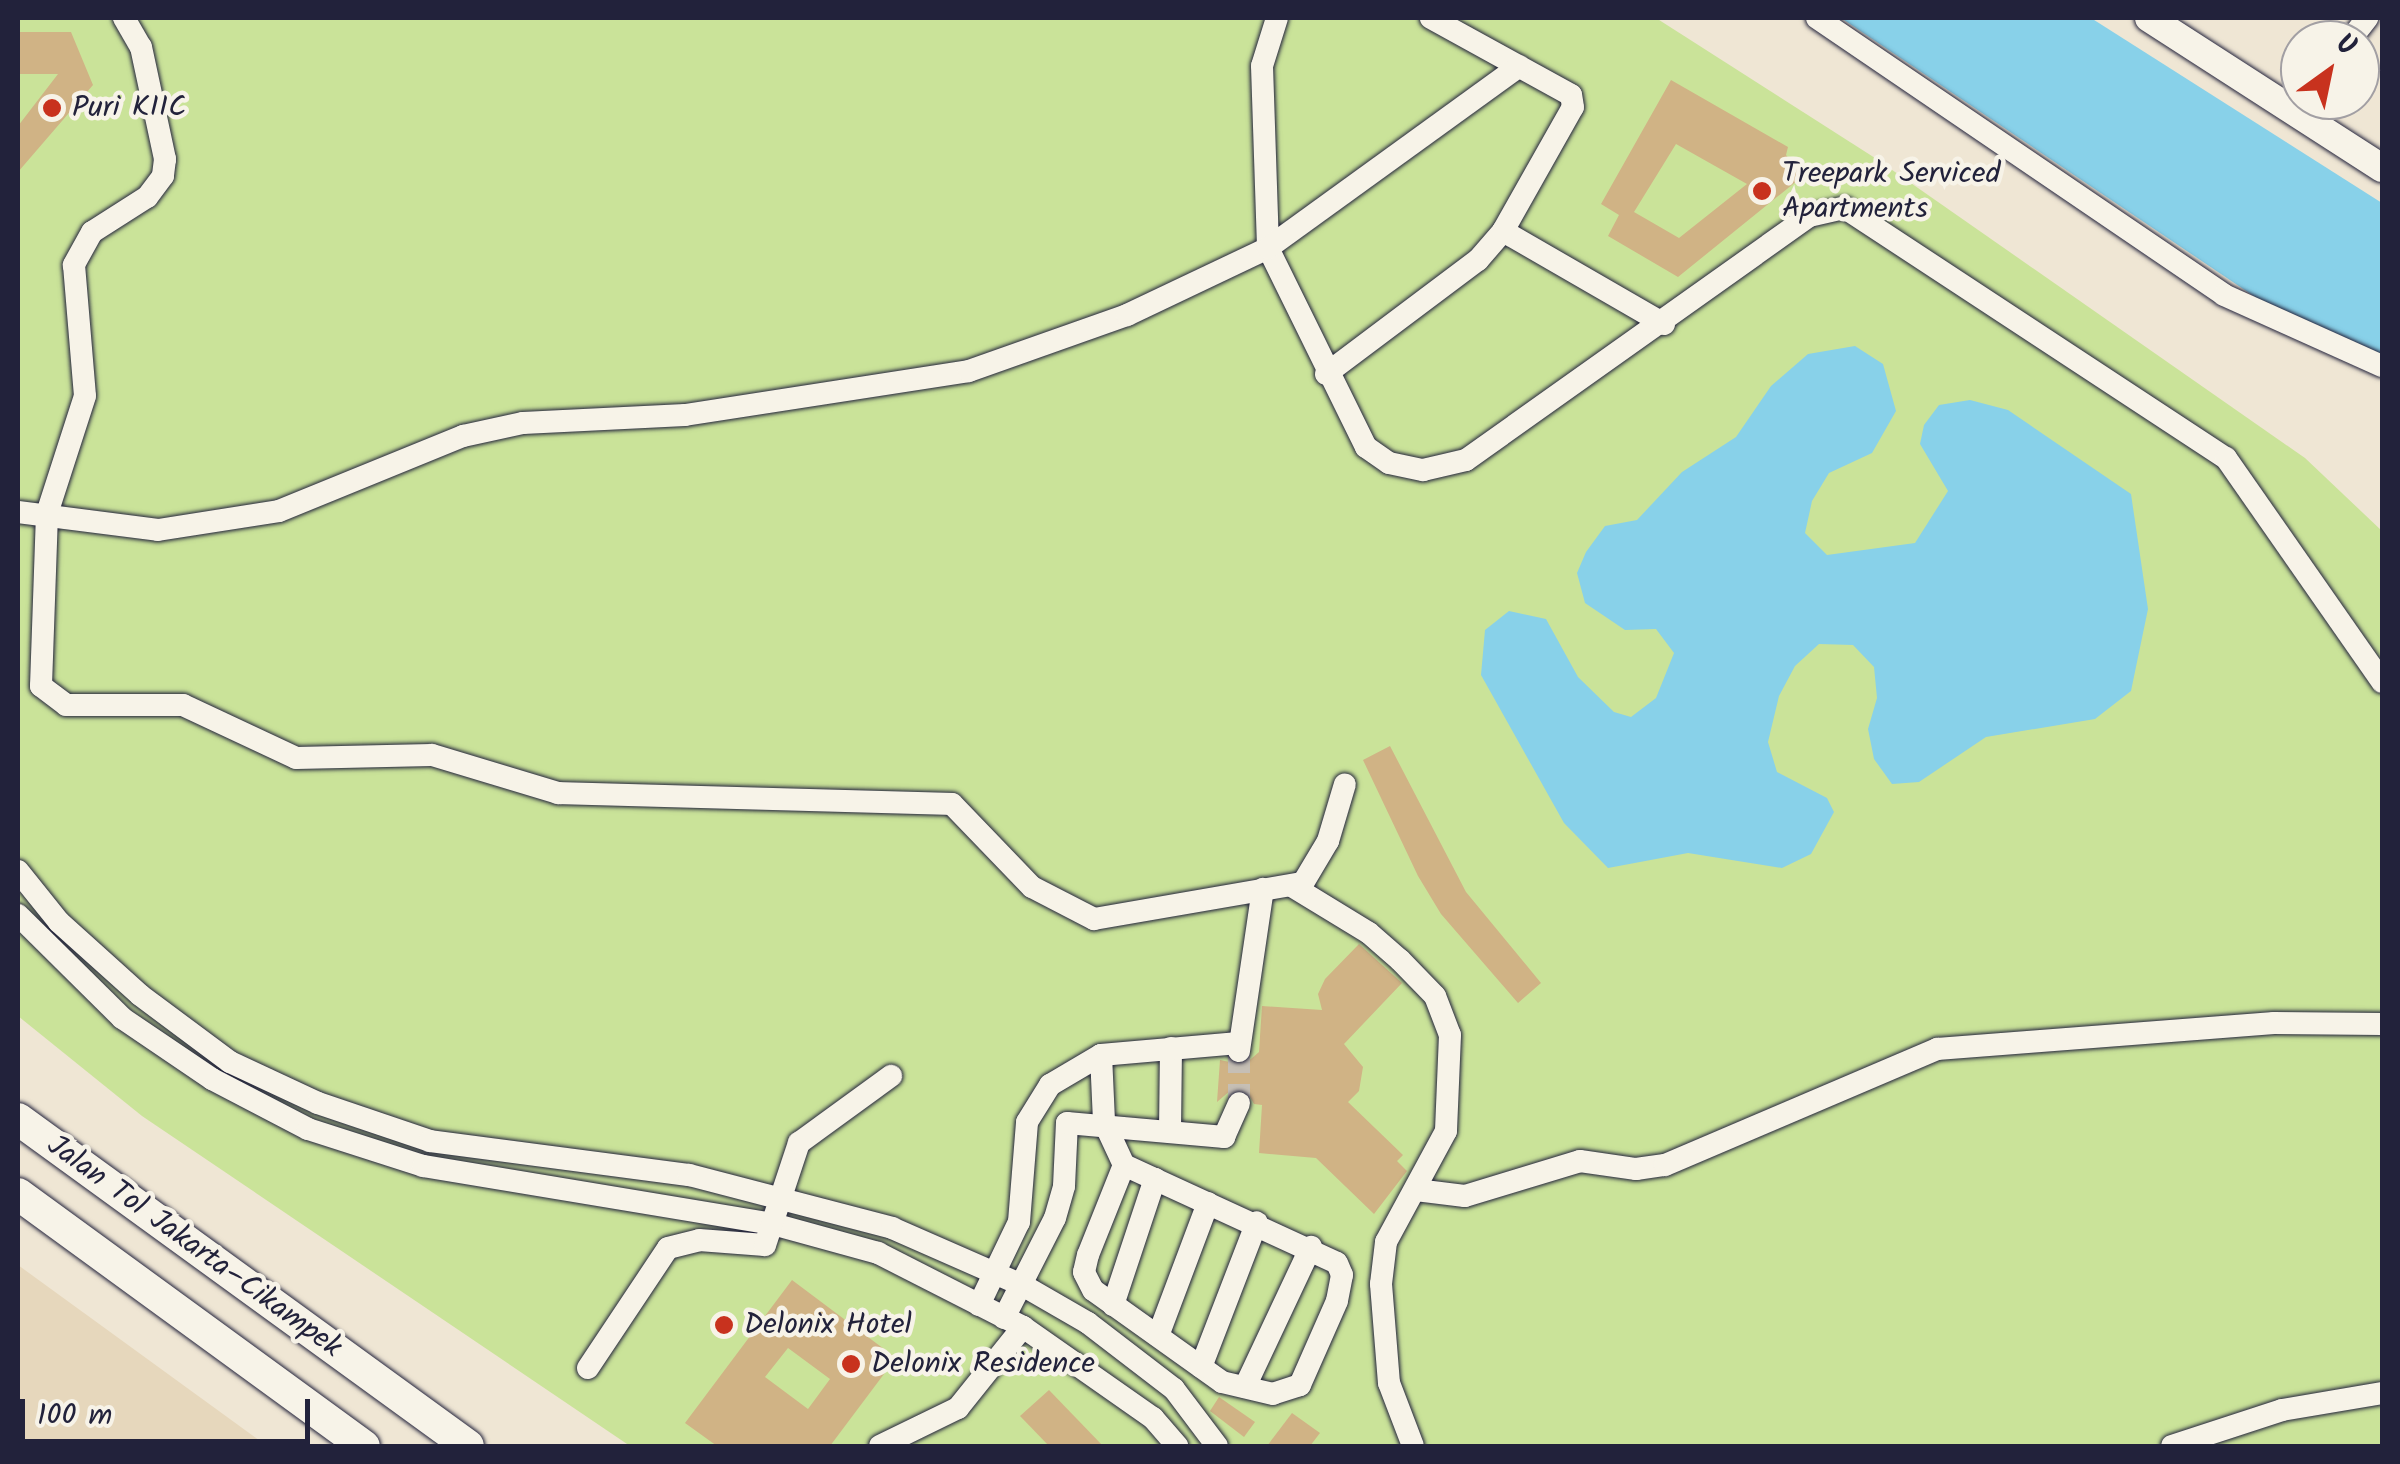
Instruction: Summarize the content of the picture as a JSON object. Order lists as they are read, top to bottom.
{
  "streets": {
    "highway": ["Jalan Tol Jakarta–Cikampek"]
  },
  "places": [
    "Puri KIIC",
    "Treepark Serviced Apartments",
    "Delonix Hotel",
    "Delonix Residence"
  ],
  "scale_bar": "100 m",
  "north": "top right"
}
